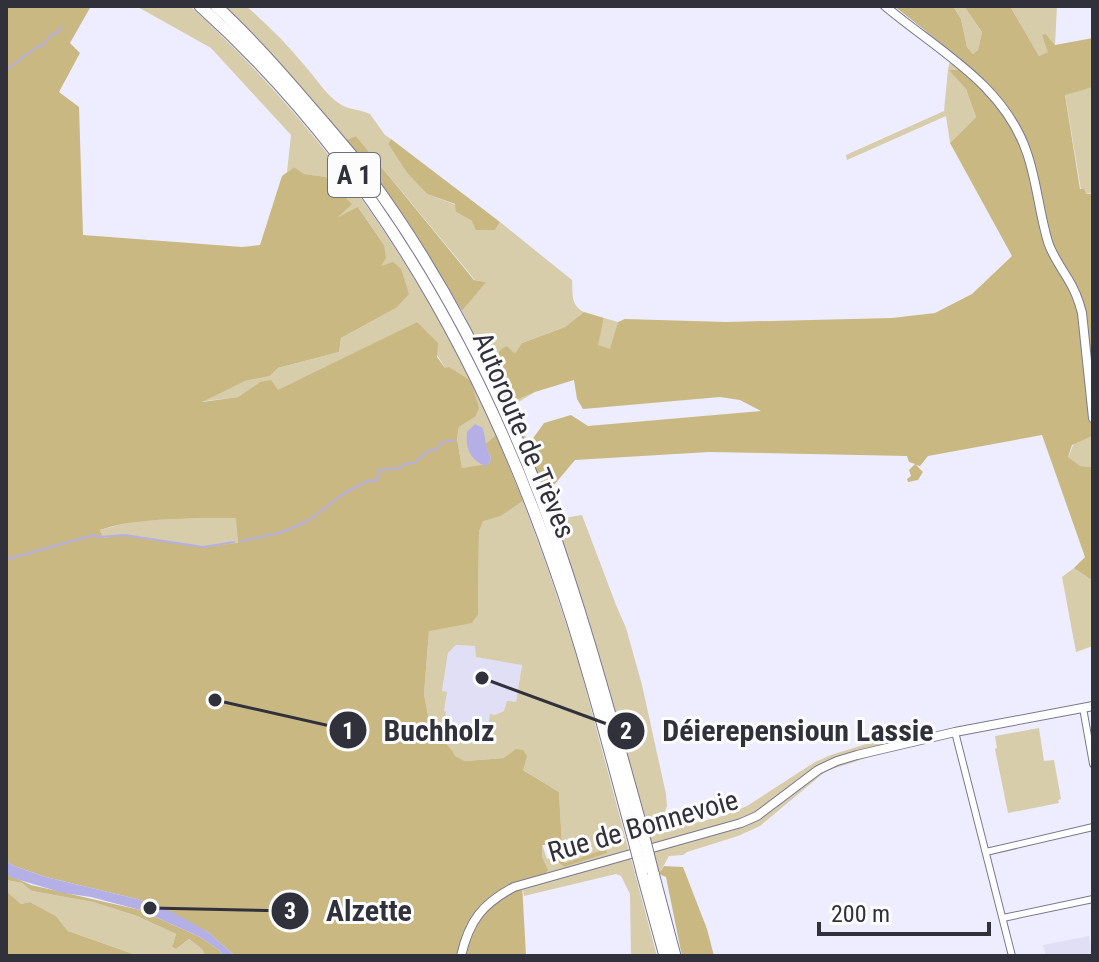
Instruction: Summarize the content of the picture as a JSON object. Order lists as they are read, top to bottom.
{
  "streets": {
    "highway": ["A 1", "Autoroute de Trèves"],
    "main road": ["Rue de Bonnevoie"]
  },
  "places": ["Déierepensioun Lassie", "Buchholz", "Alzette"],
  "scale_bar": "200 m"
}
